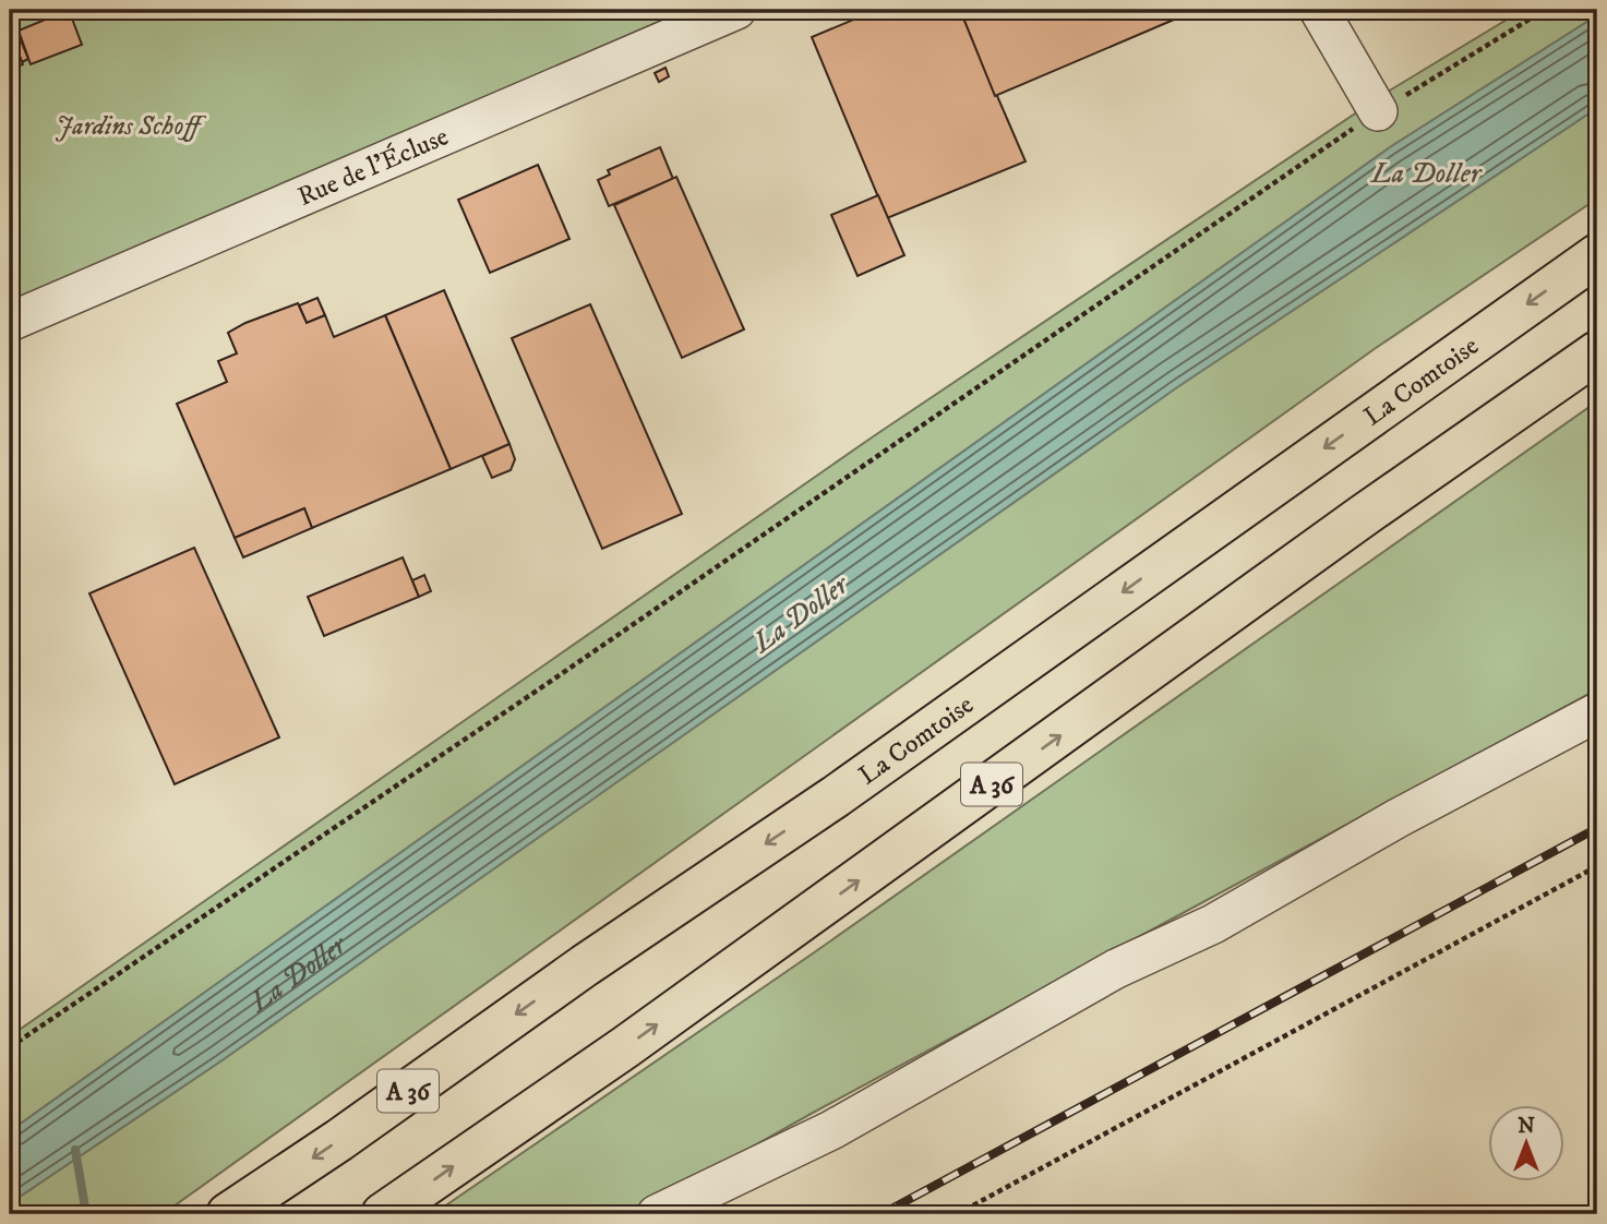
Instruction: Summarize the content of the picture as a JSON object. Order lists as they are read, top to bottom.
{
  "streets": {
    "highway": ["La Comtoise", "A 36"],
    "street": ["Rue de l'Écluse"]
  },
  "water": ["La Doller"],
  "parks": ["Jardins Schoff"],
  "north": "top"
}
